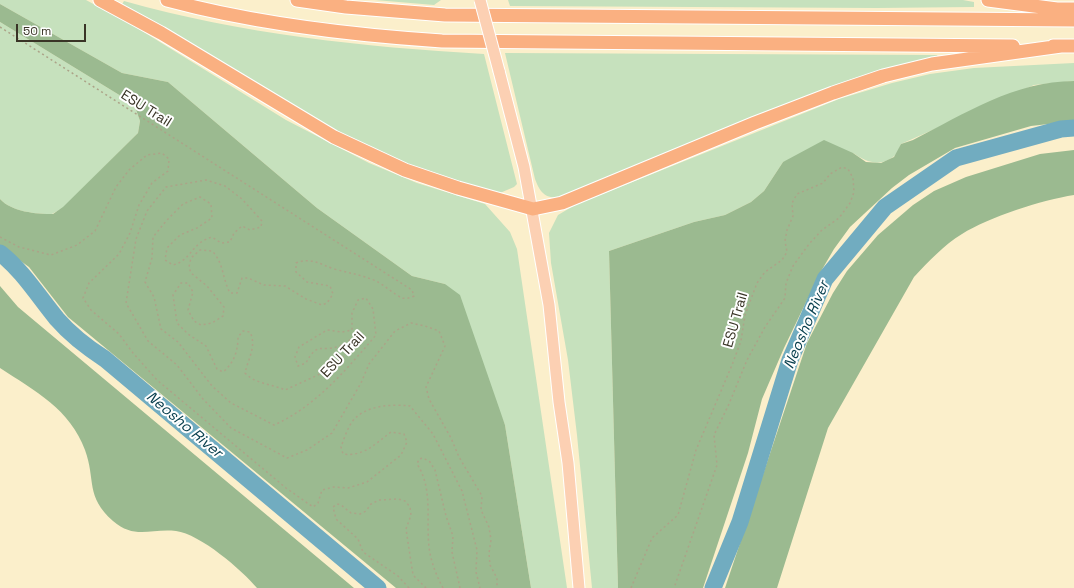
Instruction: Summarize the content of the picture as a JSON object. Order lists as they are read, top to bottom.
{
  "streets": {
    "path": ["ESU Trail"]
  },
  "water": ["Neosho River"],
  "scale_bar": "50 m"
}
